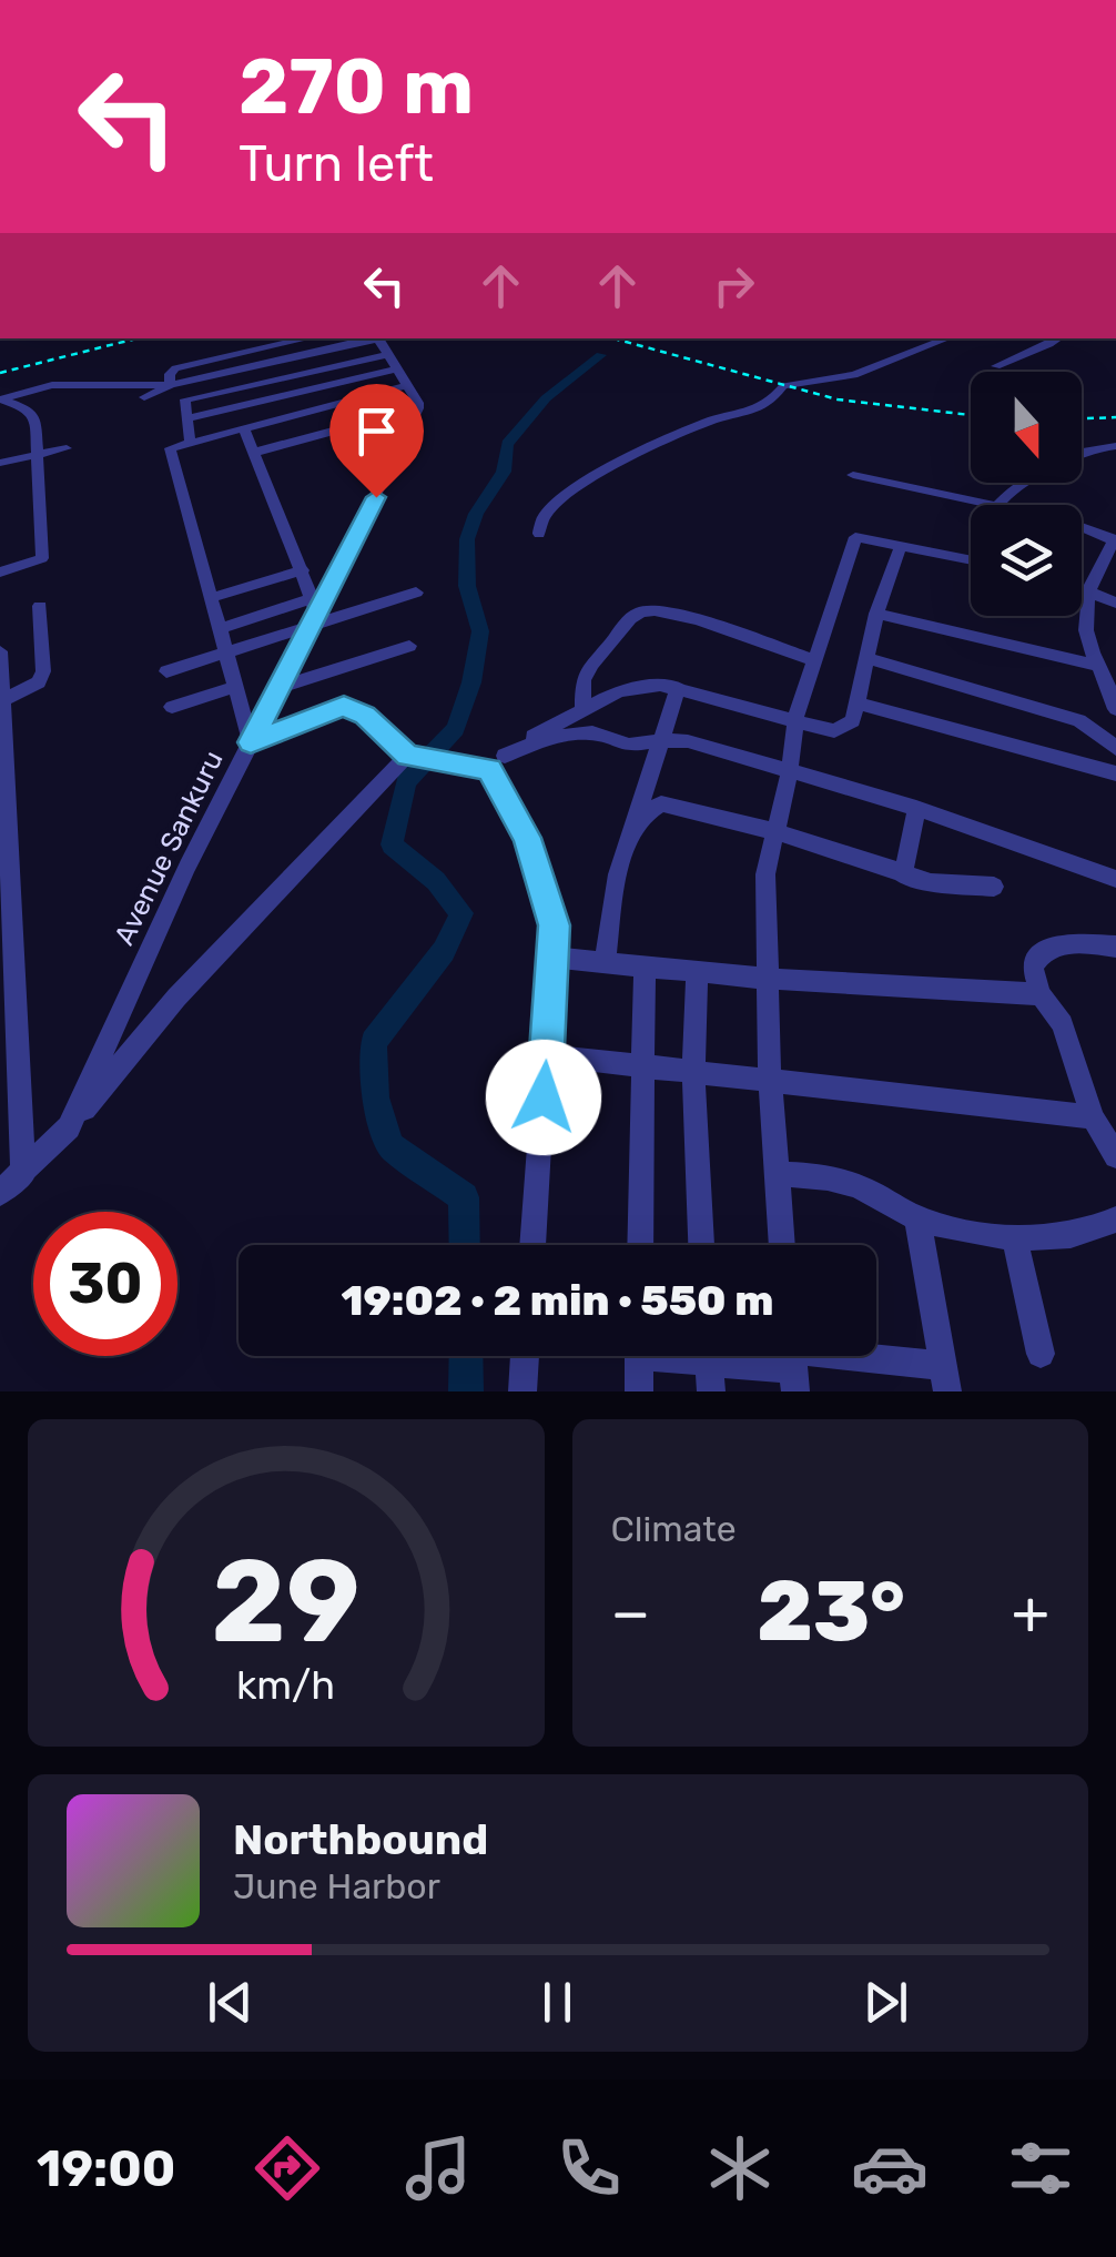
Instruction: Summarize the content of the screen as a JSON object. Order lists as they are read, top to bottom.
{
  "streets": {
    "street": ["Avenue Sankuru"]
  },
  "north": "bottom",
  "page": {
    "turn": ["270 m", "Turn left"],
    "limit": "30",
    "trip": "19:02 · 2 min · 550 m",
    "tile": "Climate",
    "heat": ["−", "23°", "+"],
    "song": ["Northbound", "June Harbor"],
    "tabs": "19:00",
    "gauge": ["29", "km/h"]
  }
}
